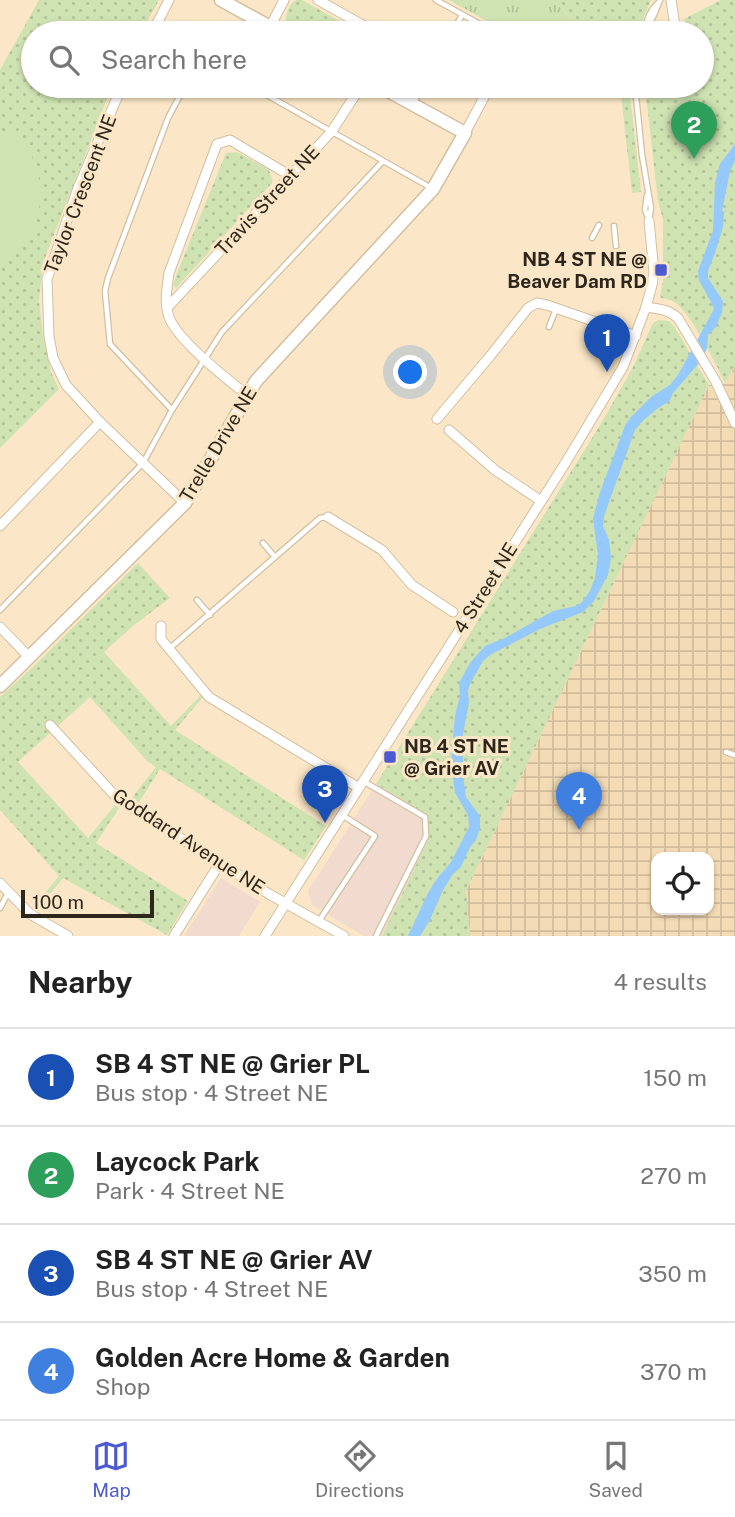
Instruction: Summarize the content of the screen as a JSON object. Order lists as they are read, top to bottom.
{
  "streets": {
    "street": [
      "Taylor Crescent NE",
      "Travis Street NE",
      "Trelle Drive NE",
      "4 Street NE",
      "Goddard Avenue NE"
    ]
  },
  "crossings": [
    ["Taylor Crescent NE", "Trelle Drive NE"],
    ["4 Street NE", "Goddard Avenue NE"]
  ],
  "places": {
    "transit": ["NB 4 ST NE @ Beaver Dam RD", "NB 4 ST NE @ Grier AV"]
  },
  "scale_bar": "100 m",
  "page": {
    "search": "Search here",
    "pins": [
      "2",
      "1",
      "3",
      "4"
    ],
    "scale": "100 m",
    "heading": ["Nearby", "4 results"],
    "list": [
      {
        "mark": "1",
        "name": "SB 4 ST NE @ Grier PL",
        "note": "Bus stop · 4 Street NE",
        "value": "150 m"
      },
      {
        "mark": "2",
        "name": "Laycock Park",
        "note": "Park · 4 Street NE",
        "value": "270 m"
      },
      {
        "mark": "3",
        "name": "SB 4 ST NE @ Grier AV",
        "note": "Bus stop · 4 Street NE",
        "value": "350 m"
      },
      {
        "mark": "4",
        "name": "Golden Acre Home & Garden",
        "note": "Shop",
        "value": "370 m"
      }
    ],
    "nav": ["Map", "Directions", "Saved"]
  }
}
